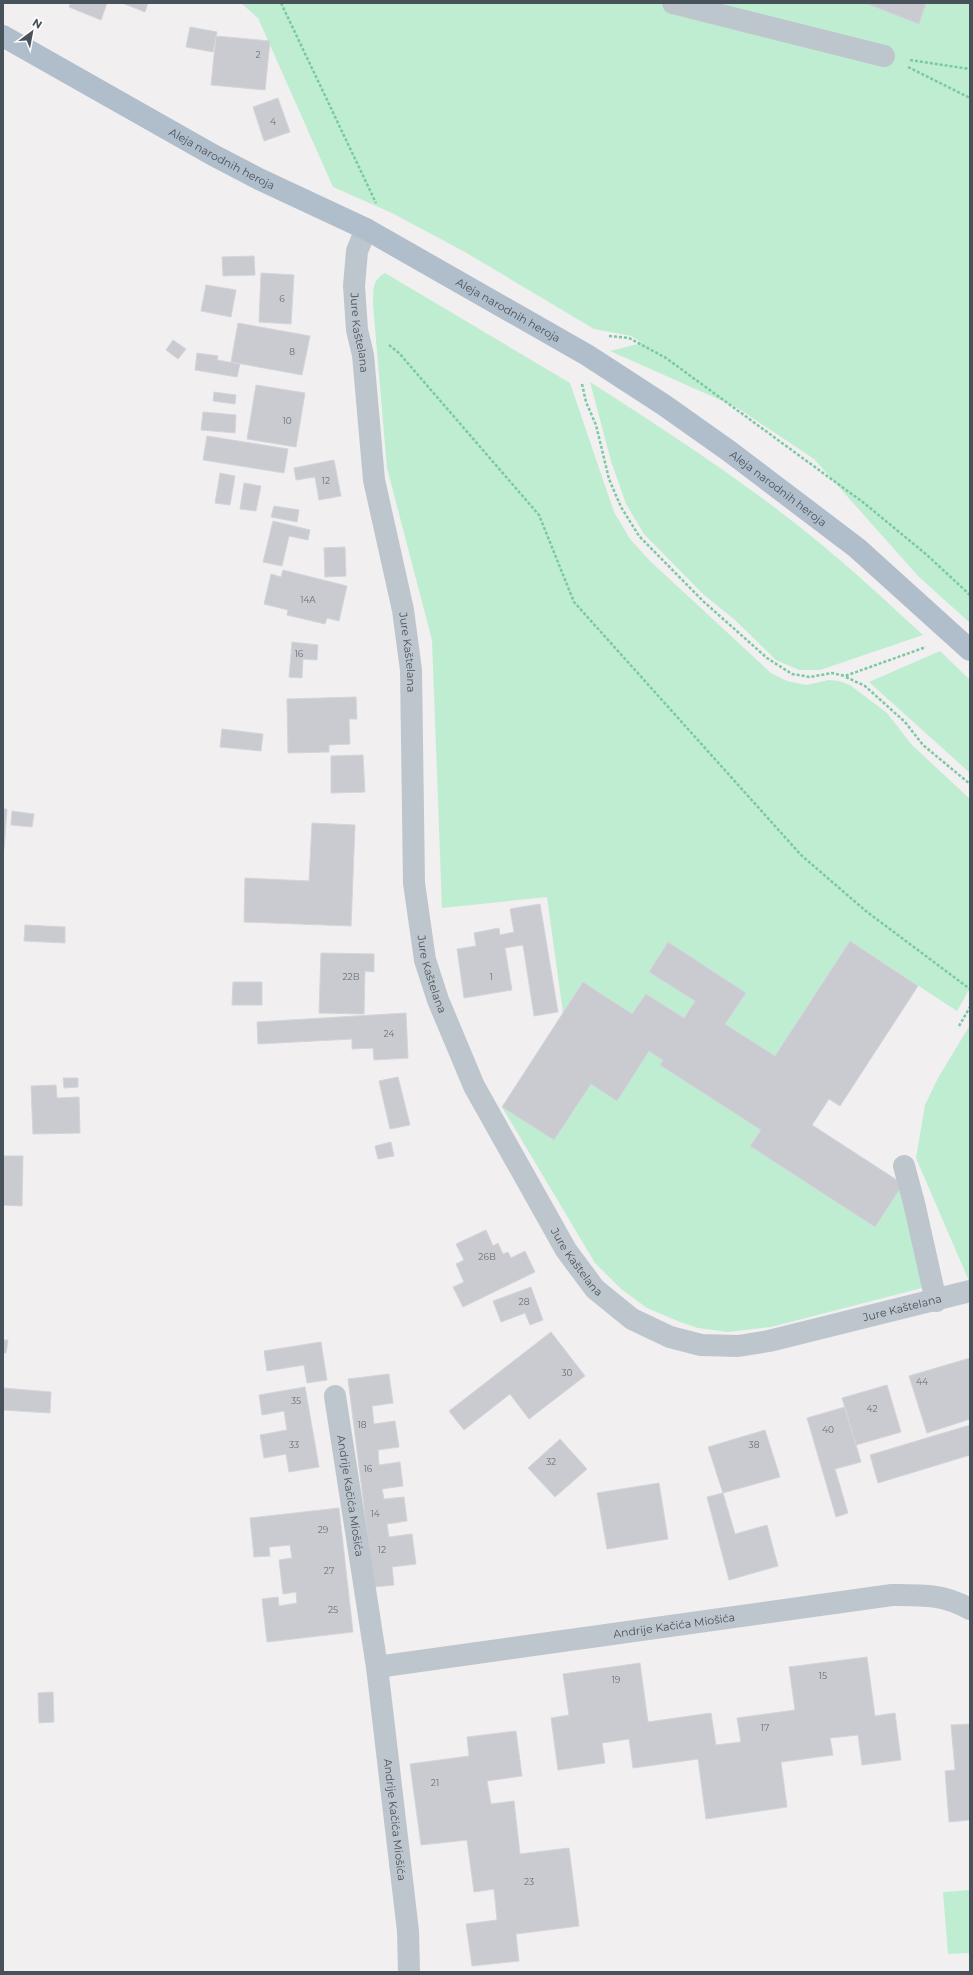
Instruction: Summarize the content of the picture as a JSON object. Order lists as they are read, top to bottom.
{
  "streets": {
    "main road": ["Aleja narodnih heroja"],
    "street": ["Jure Kaštelana", "Andrije Kačića Miošića"]
  },
  "crossings": [
    ["Aleja narodnih heroja", "Jure Kaštelana"]
  ],
  "house_numbers": [
    "2",
    "4",
    "6",
    "8",
    "10",
    "12",
    "14A",
    "16",
    "22B",
    "1",
    "24",
    "26B",
    "28",
    "30",
    "44",
    "35",
    "42",
    "18",
    "40",
    "33",
    "38",
    "32",
    "16",
    "14",
    "29",
    "12",
    "27",
    "25",
    "15",
    "19",
    "17",
    "21",
    "23"
  ],
  "north": "top right"
}
